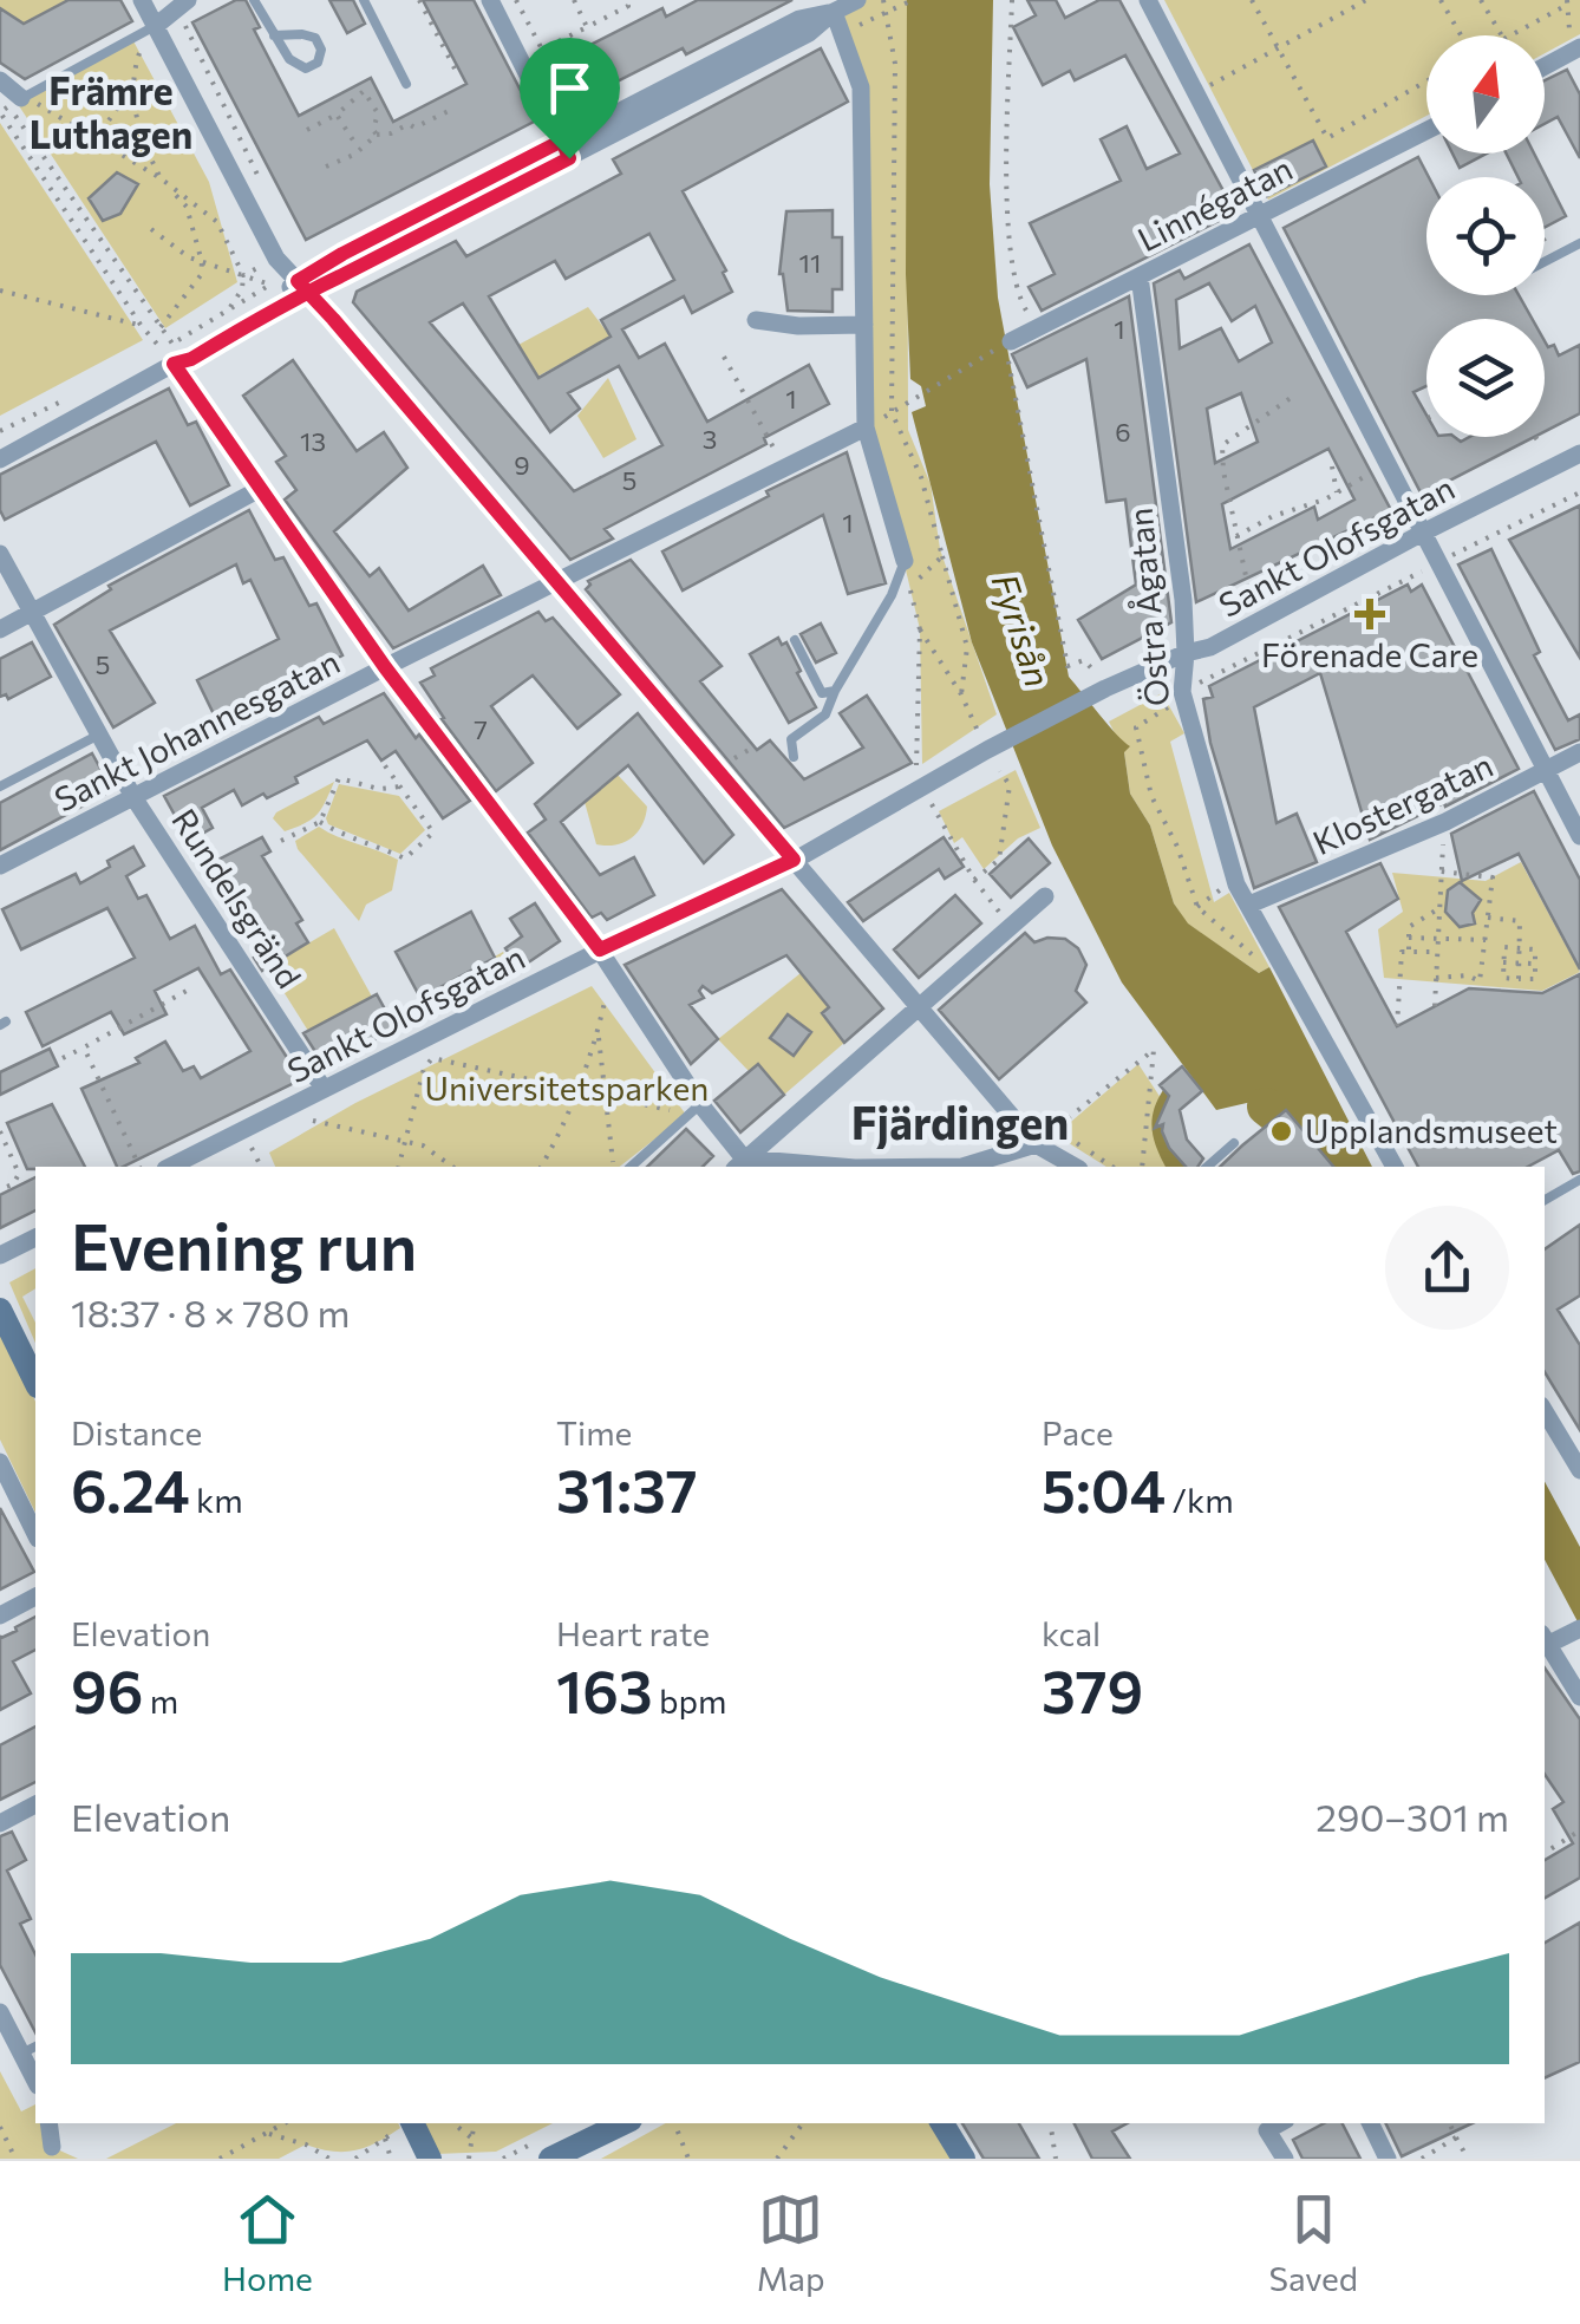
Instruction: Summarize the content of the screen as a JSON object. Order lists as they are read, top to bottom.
{
  "streets": {
    "street": [
      "Linnégatan",
      "Sankt Olofsgatan",
      "Östra Ågatan",
      "Sankt Johannesgatan",
      "Klostergatan",
      "Rundelsgränd"
    ]
  },
  "crossings": [
    ["Linnégatan", "Östra Ågatan"],
    ["Sankt Olofsgatan", "Östra Ågatan"],
    ["Sankt Olofsgatan", "Rundelsgränd"],
    ["Östra Ågatan", "Klostergatan"],
    ["Sankt Johannesgatan", "Rundelsgränd"]
  ],
  "districts": ["Främre Luthagen", "Fjärdingen"],
  "water": ["Fyrisån"],
  "parks": ["Universitetsparken"],
  "places": {
    "health": ["Förenade Care"],
    "other": ["Upplandsmuseet"]
  },
  "house_numbers": [
    "11",
    "1",
    "1",
    "6",
    "3",
    "13",
    "9",
    "5",
    "1",
    "5",
    "7"
  ],
  "north": "top",
  "page": {
    "heading": ["Evening run", "18:37 · 8 × 780 m"],
    "stats": [
      ["Distance", "6.24 km"],
      ["Time", "31:37"],
      ["Pace", "5:04 /km"],
      ["Elevation", "96 m"],
      ["Heart rate", "163 bpm"],
      ["kcal", "379"]
    ],
    "chart": ["Elevation", "290–301 m"],
    "tabs": ["Home", "Map", "Saved"]
  }
}
